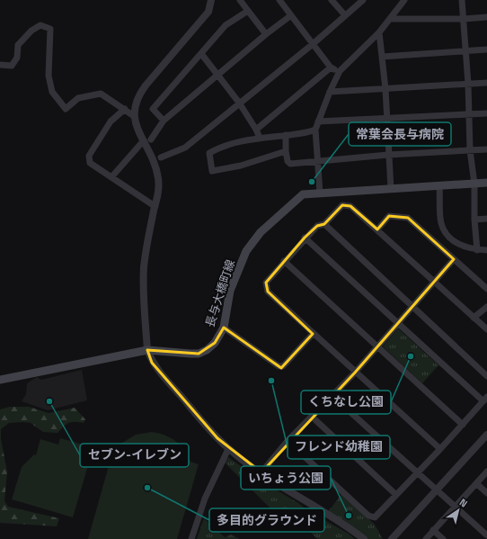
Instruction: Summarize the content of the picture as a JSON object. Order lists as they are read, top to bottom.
{
  "streets": {
    "main road": ["長与大橋町線"]
  },
  "places": [
    "常葉会長与病院",
    "くちなし公園",
    "フレンド幼稚園",
    "セブン-イレブン",
    "多目的グラウンド",
    "いちょう公園"
  ],
  "north": "top right"
}
